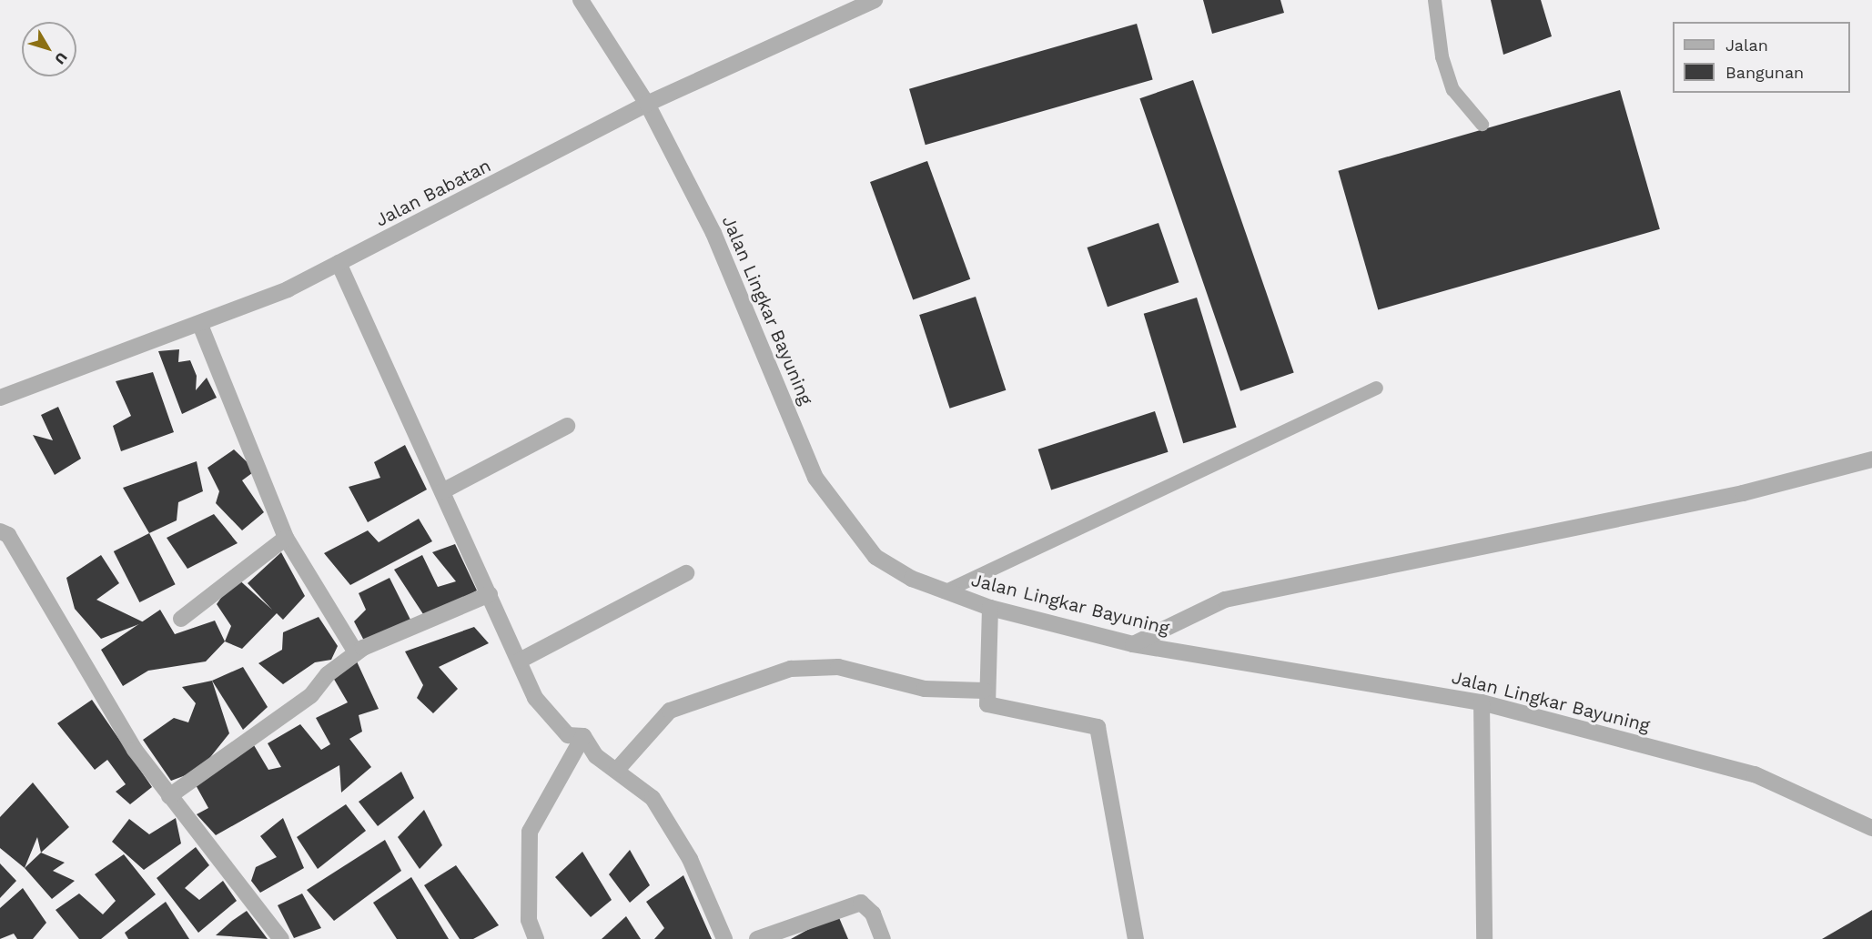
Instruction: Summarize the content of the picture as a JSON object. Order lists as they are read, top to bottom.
{
  "streets": {
    "street": ["Jalan Babatan", "Jalan Lingkar Bayuning"]
  },
  "crossings": [
    ["Jalan Babatan", "Jalan Lingkar Bayuning"]
  ],
  "legend": ["Jalan", "Bangunan"],
  "north": "bottom right"
}
